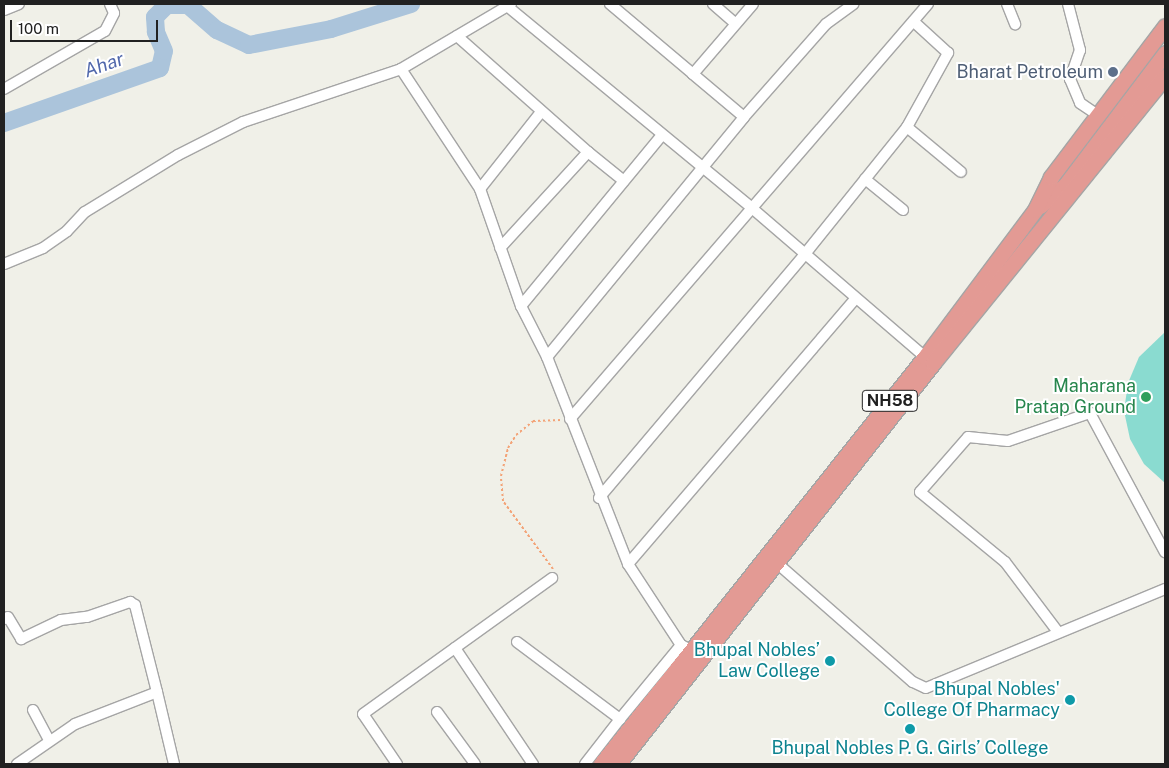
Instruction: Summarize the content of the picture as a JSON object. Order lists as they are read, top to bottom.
{
  "streets": {
    "highway": ["NH58"]
  },
  "water": ["Ahar"],
  "places": [
    "Bharat Petroleum",
    "Maharana Pratap Ground",
    "Bhupal Nobles’ Law College",
    "Bhupal Nobles' College Of Pharmacy",
    "Bhupal Nobles P. G. Girls’ College"
  ],
  "scale_bar": "100 m"
}
